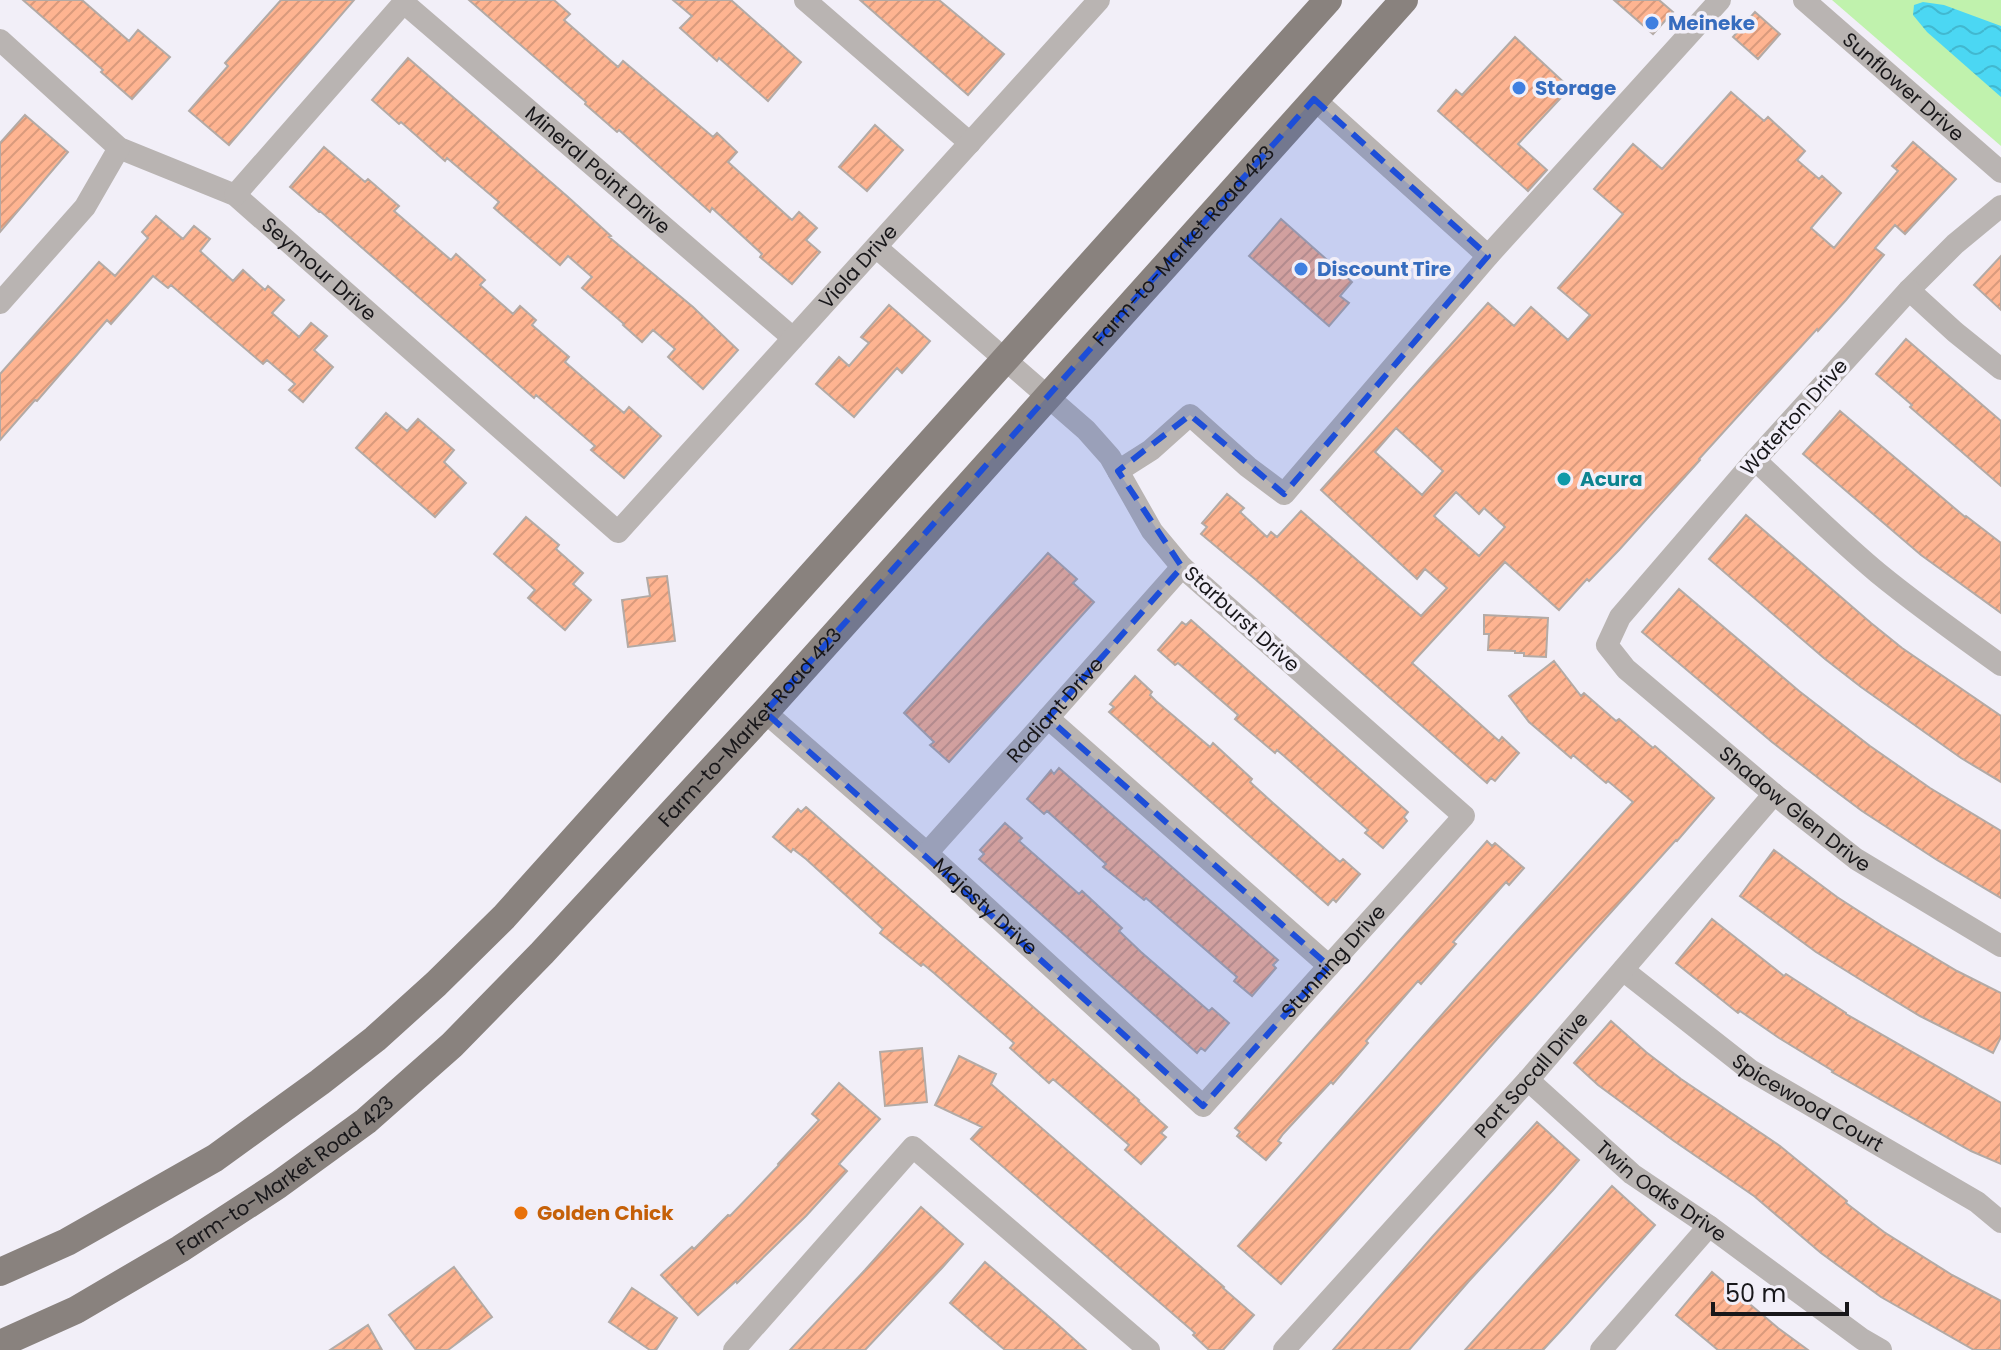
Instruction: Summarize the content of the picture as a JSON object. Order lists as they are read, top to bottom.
{
  "streets": {
    "main road": ["Farm-to-Market Road 423"],
    "street": [
      "Sunflower Drive",
      "Mineral Point Drive",
      "Viola Drive",
      "Seymour Drive",
      "Waterton Drive",
      "Starburst Drive",
      "Radiant Drive",
      "Shadow Glen Drive",
      "Majesty Drive",
      "Stunning Drive",
      "Port Socall Drive",
      "Spicewood Court",
      "Twin Oaks Drive"
    ]
  },
  "crossings": [
    ["Mineral Point Drive", "Viola Drive"],
    ["Farm-to-Market Road 423", "Starburst Drive"],
    ["Farm-to-Market Road 423", "Majesty Drive"],
    ["Viola Drive", "Seymour Drive"],
    ["Viola Drive", "Starburst Drive"],
    ["Waterton Drive", "Shadow Glen Drive"],
    ["Starburst Drive", "Radiant Drive"],
    ["Starburst Drive", "Stunning Drive"],
    ["Radiant Drive", "Majesty Drive"],
    ["Shadow Glen Drive", "Port Socall Drive"],
    ["Majesty Drive", "Stunning Drive"],
    ["Port Socall Drive", "Spicewood Court"],
    ["Port Socall Drive", "Twin Oaks Drive"]
  ],
  "places": [
    "Meineke",
    "Storage",
    "Discount Tire",
    "Acura",
    "Golden Chick"
  ],
  "scale_bar": "50 m"
}
